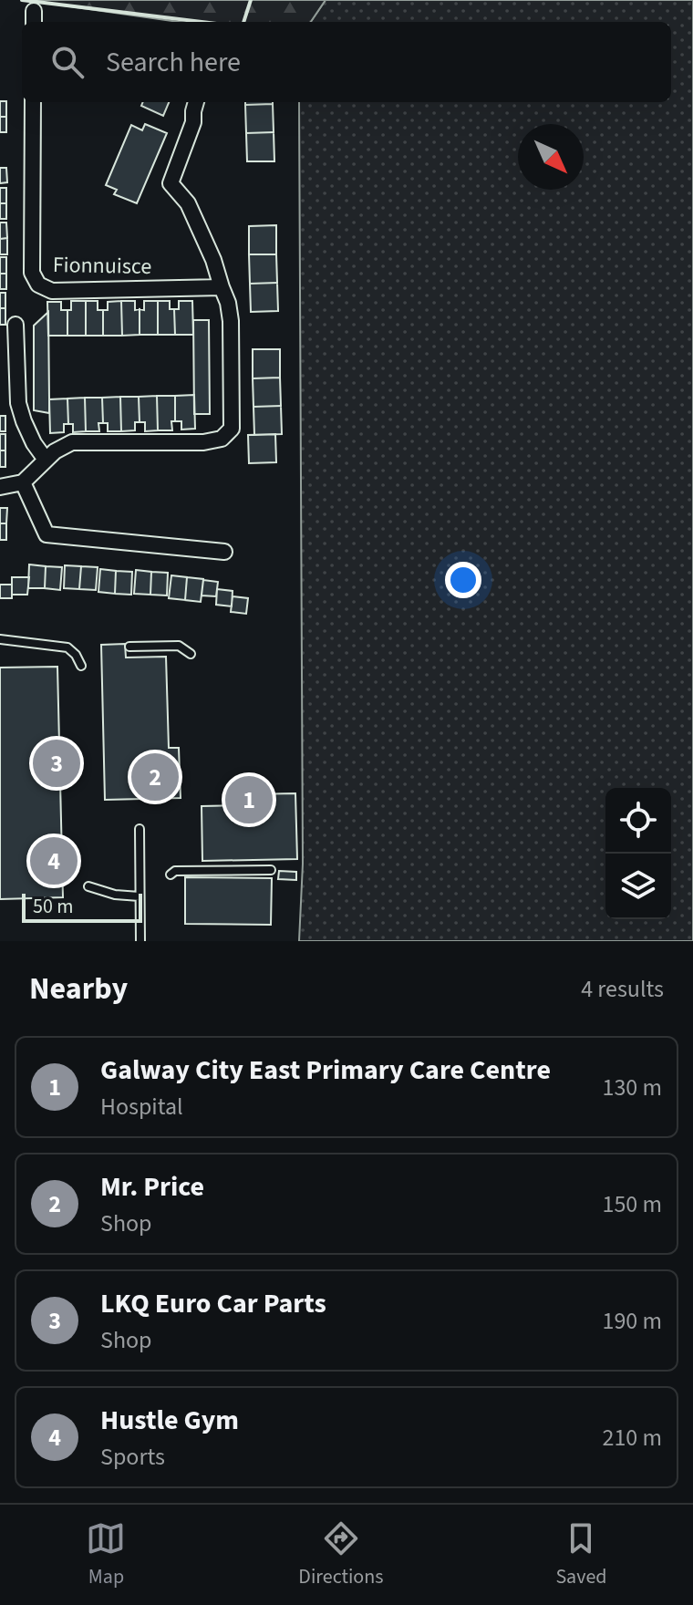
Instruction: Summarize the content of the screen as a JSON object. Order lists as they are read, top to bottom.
{
  "streets": {
    "street": ["Fionnuisce"]
  },
  "scale_bar": "50 m",
  "north": "bottom right",
  "page": {
    "search": "Search here",
    "pins": [
      "3",
      "2",
      "1",
      "4"
    ],
    "scale": "50 m",
    "heading": ["Nearby", "4 results"],
    "list": [
      {
        "mark": "1",
        "name": "Galway City East Primary Care Centre",
        "note": "Hospital",
        "value": "130 m"
      },
      {
        "mark": "2",
        "name": "Mr. Price",
        "note": "Shop",
        "value": "150 m"
      },
      {
        "mark": "3",
        "name": "LKQ Euro Car Parts",
        "note": "Shop",
        "value": "190 m"
      },
      {
        "mark": "4",
        "name": "Hustle Gym",
        "note": "Sports",
        "value": "210 m"
      }
    ],
    "nav": ["Map", "Directions", "Saved"]
  }
}
